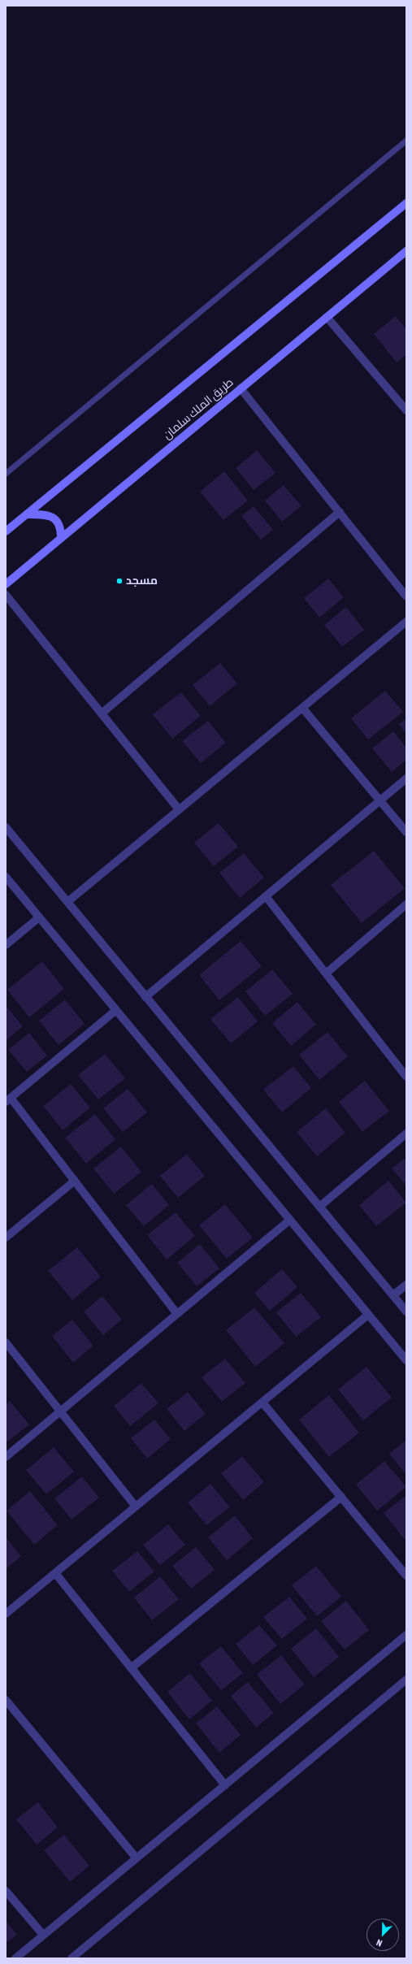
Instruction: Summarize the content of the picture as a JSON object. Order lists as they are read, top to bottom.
{
  "streets": {
    "main road": ["طريق الملك سلمان"]
  },
  "places": ["مسجد"],
  "north": "bottom left"
}
